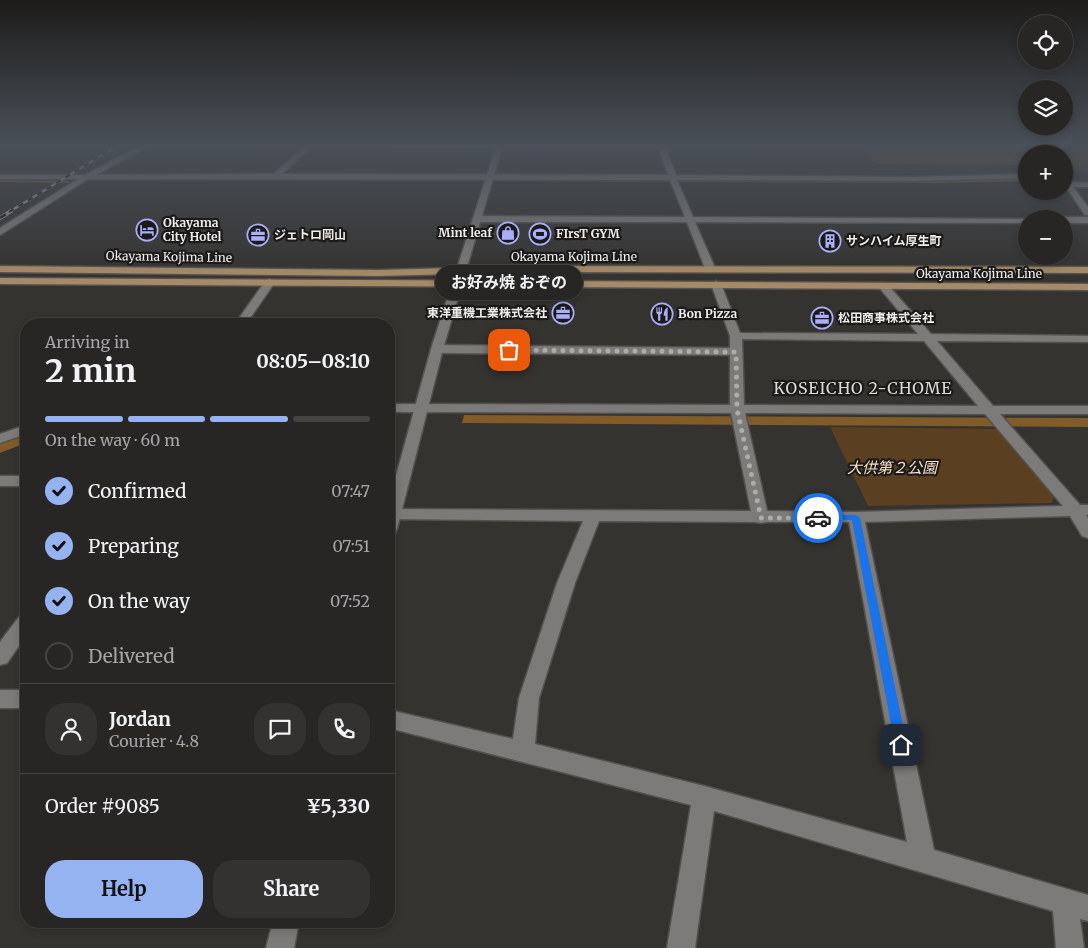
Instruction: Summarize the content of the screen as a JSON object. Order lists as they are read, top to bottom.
{
  "streets": {
    "main road": ["Okayama Kojima Line"]
  },
  "districts": ["KOSEICHO 2-CHOME"],
  "parks": ["大供第２公園"],
  "places": {
    "hotel": ["Okayama City Hotel"],
    "shop": ["Mint leaf"],
    "sports": ["FIrsT GYM"],
    "office": ["ジェトロ岡山", "東洋重機工業株式会社", "松田商事株式会社"],
    "building": ["サンハイム厚生町"],
    "restaurant": ["Bon Pizza"],
    "other": ["お好み焼 おぞの"]
  },
  "page": {
    "map_buttons": ["+", "−"],
    "bubble": "お好み焼 おぞの",
    "heading": ["2 min", "Arriving in", "08:05–08:10"],
    "panel": [
      "Jordan",
      "Courier · 4.8",
      "Order #9085",
      "¥5,330"
    ],
    "bar": "On the way · 60 m",
    "list": [
      ["Confirmed", "07:47"],
      ["Preparing", "07:51"],
      ["On the way", "07:52"],
      "Delivered"
    ],
    "buttons": ["Help", "Share"]
  }
}
